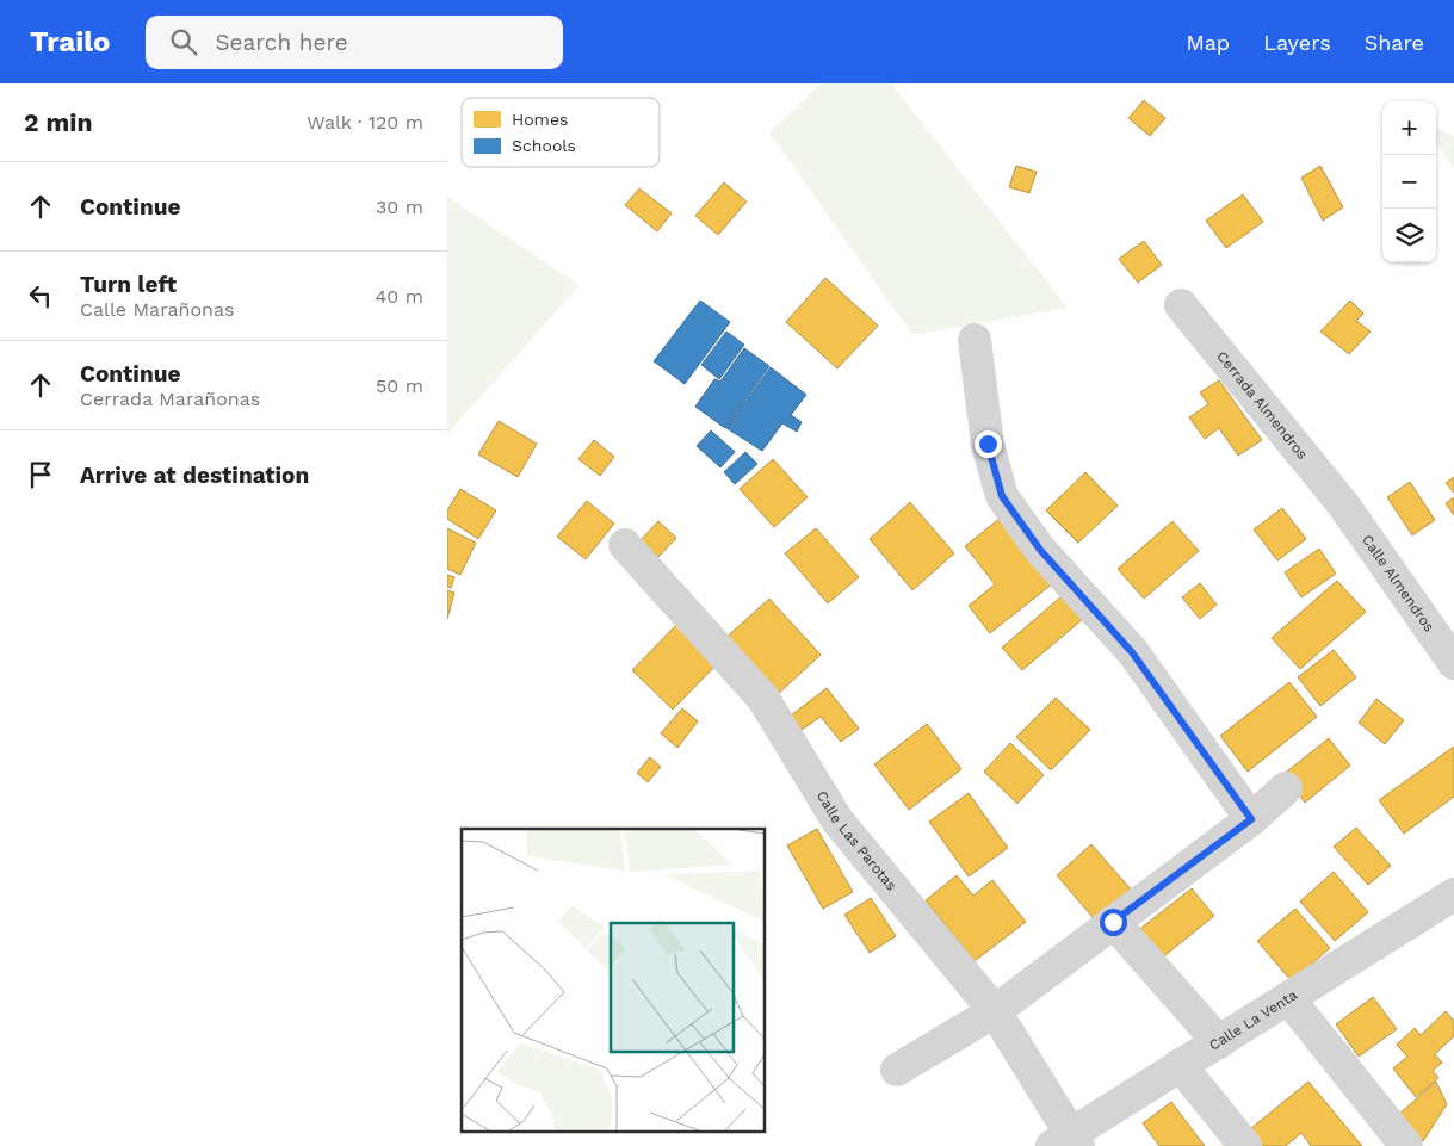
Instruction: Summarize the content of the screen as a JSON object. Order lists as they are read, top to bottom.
{
  "streets": {
    "street": [
      "Cerrada Almendros",
      "Calle Almendros",
      "Calle Las Parotas",
      "Calle La Venta"
    ]
  },
  "crossings": [
    ["Cerrada Almendros", "Calle Almendros"],
    ["Calle Las Parotas", "Calle La Venta"]
  ],
  "legend": ["Homes", "Schools"],
  "page": {
    "header": "Trailo",
    "search": "Search here",
    "nav": ["Map", "Layers", "Share"],
    "heading": ["2 min", "Walk · 120 m"],
    "map_buttons": ["+", "−"],
    "list": [
      ["Continue", "30 m"],
      ["Turn left", "Calle Marañonas", "40 m"],
      ["Continue", "Cerrada Marañonas", "50 m"],
      "Arrive at destination"
    ]
  }
}
